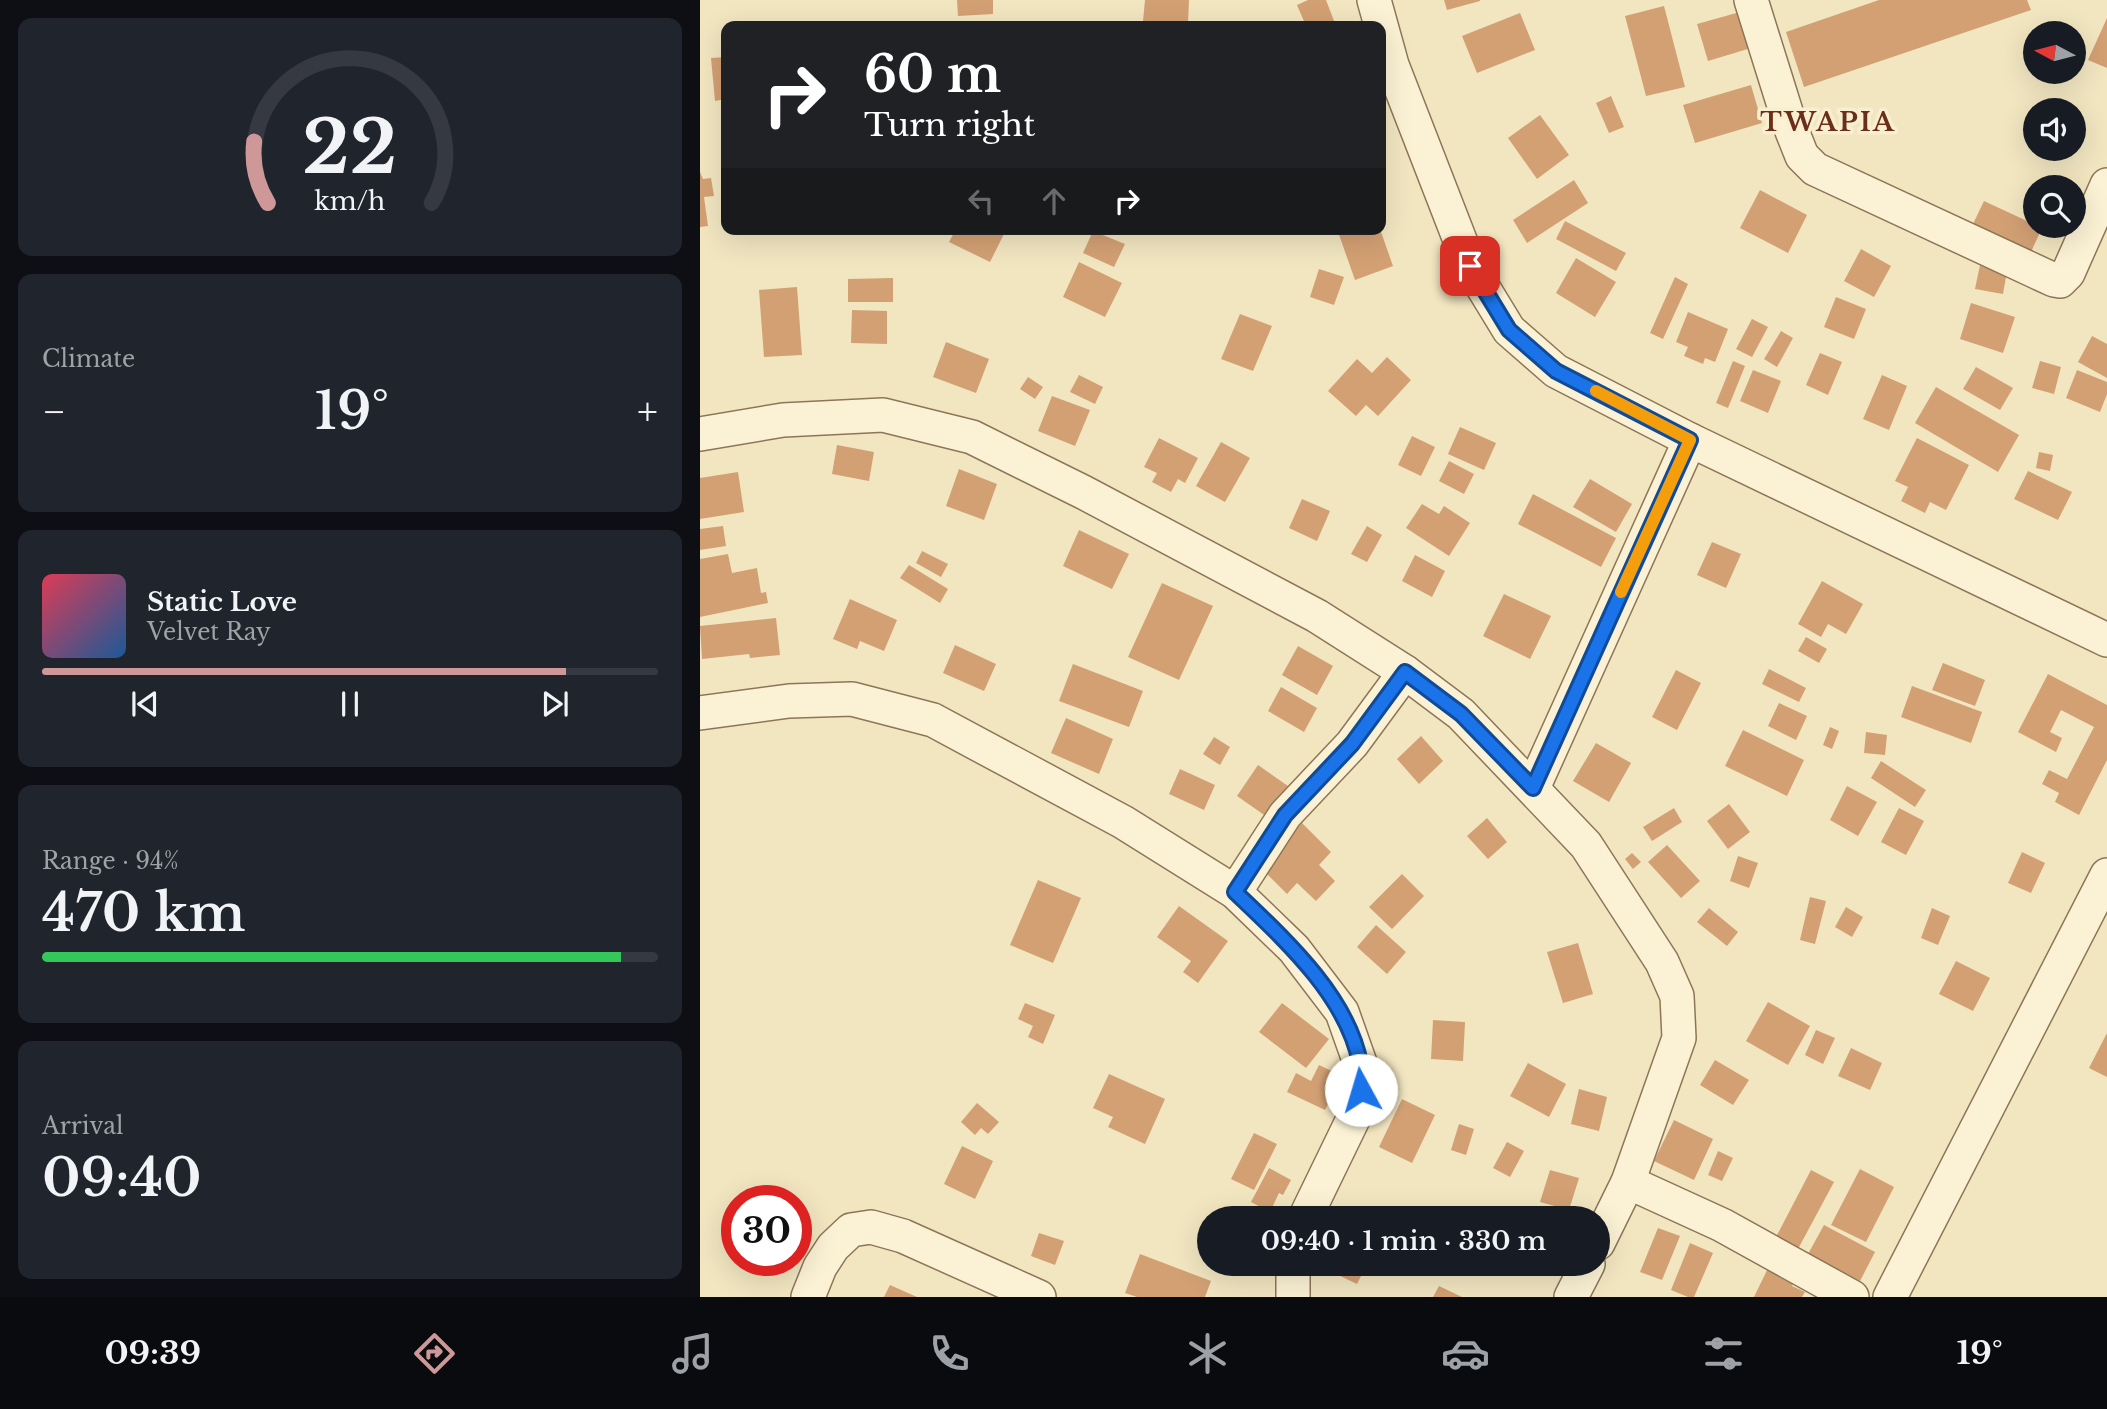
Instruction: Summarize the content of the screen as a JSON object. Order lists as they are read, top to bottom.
{
  "districts": ["TWAPIA"],
  "north": "left",
  "page": {
    "turn": ["60 m", "Turn right"],
    "tile": [
      "Climate",
      ["Range · 94%", "470 km"],
      ["Arrival", "09:40"]
    ],
    "heat": ["−", "19°", "+"],
    "song": ["Static Love", "Velvet Ray"],
    "limit": "30",
    "trip": "09:40 · 1 min · 330 m",
    "tabs": ["09:39", "19°"],
    "gauge": ["22", "km/h"]
  }
}
